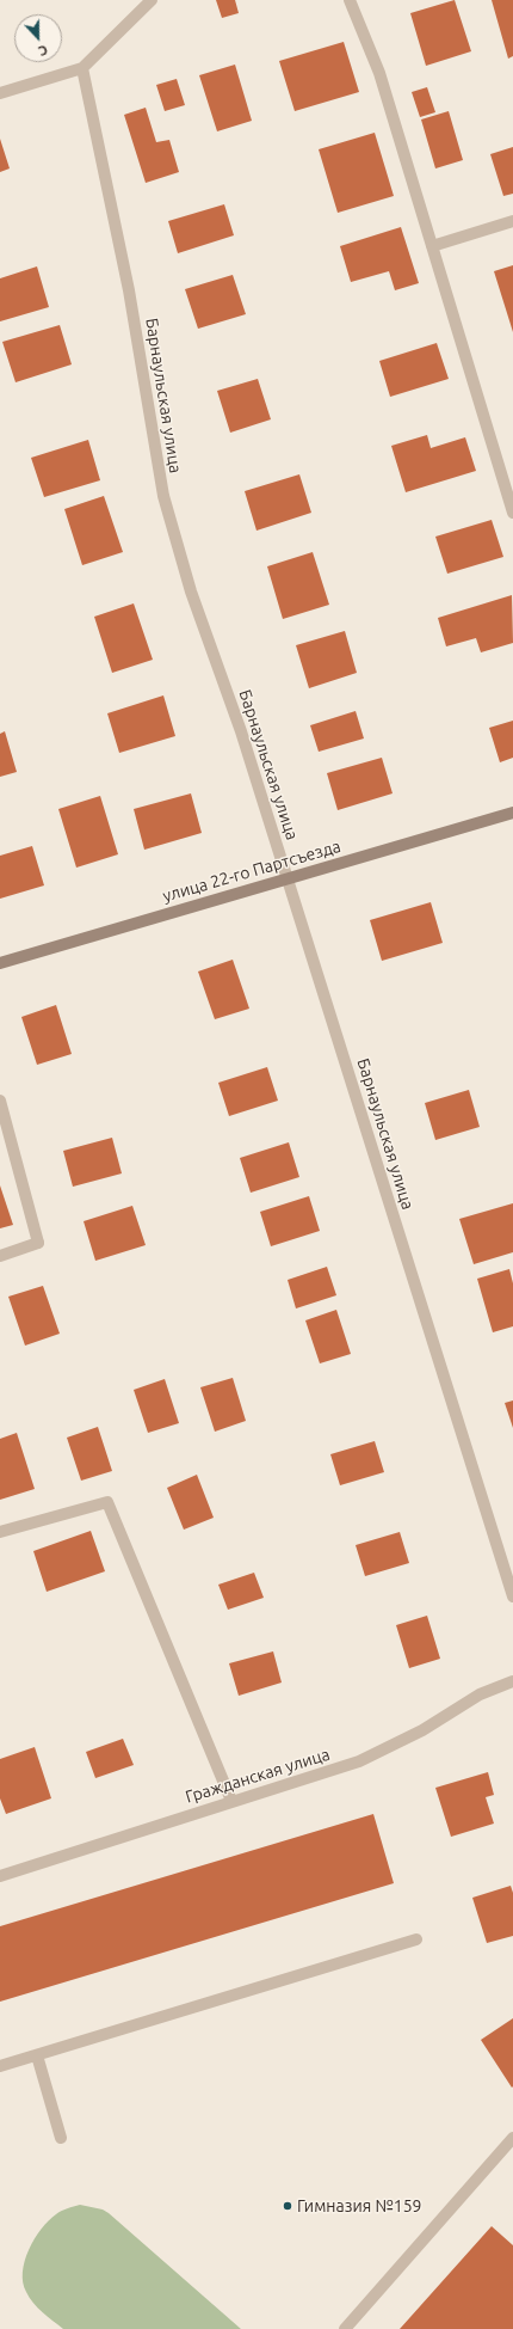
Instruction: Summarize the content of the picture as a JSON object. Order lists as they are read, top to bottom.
{
  "streets": {
    "main road": ["улица 22-го Партсъезда"],
    "street": ["Барнаульская улица", "Гражданская улица"]
  },
  "crossings": [
    ["Барнаульская улица", "улица 22-го Партсъезда"]
  ],
  "places": ["Гимназия №159"],
  "north": "bottom"
}
